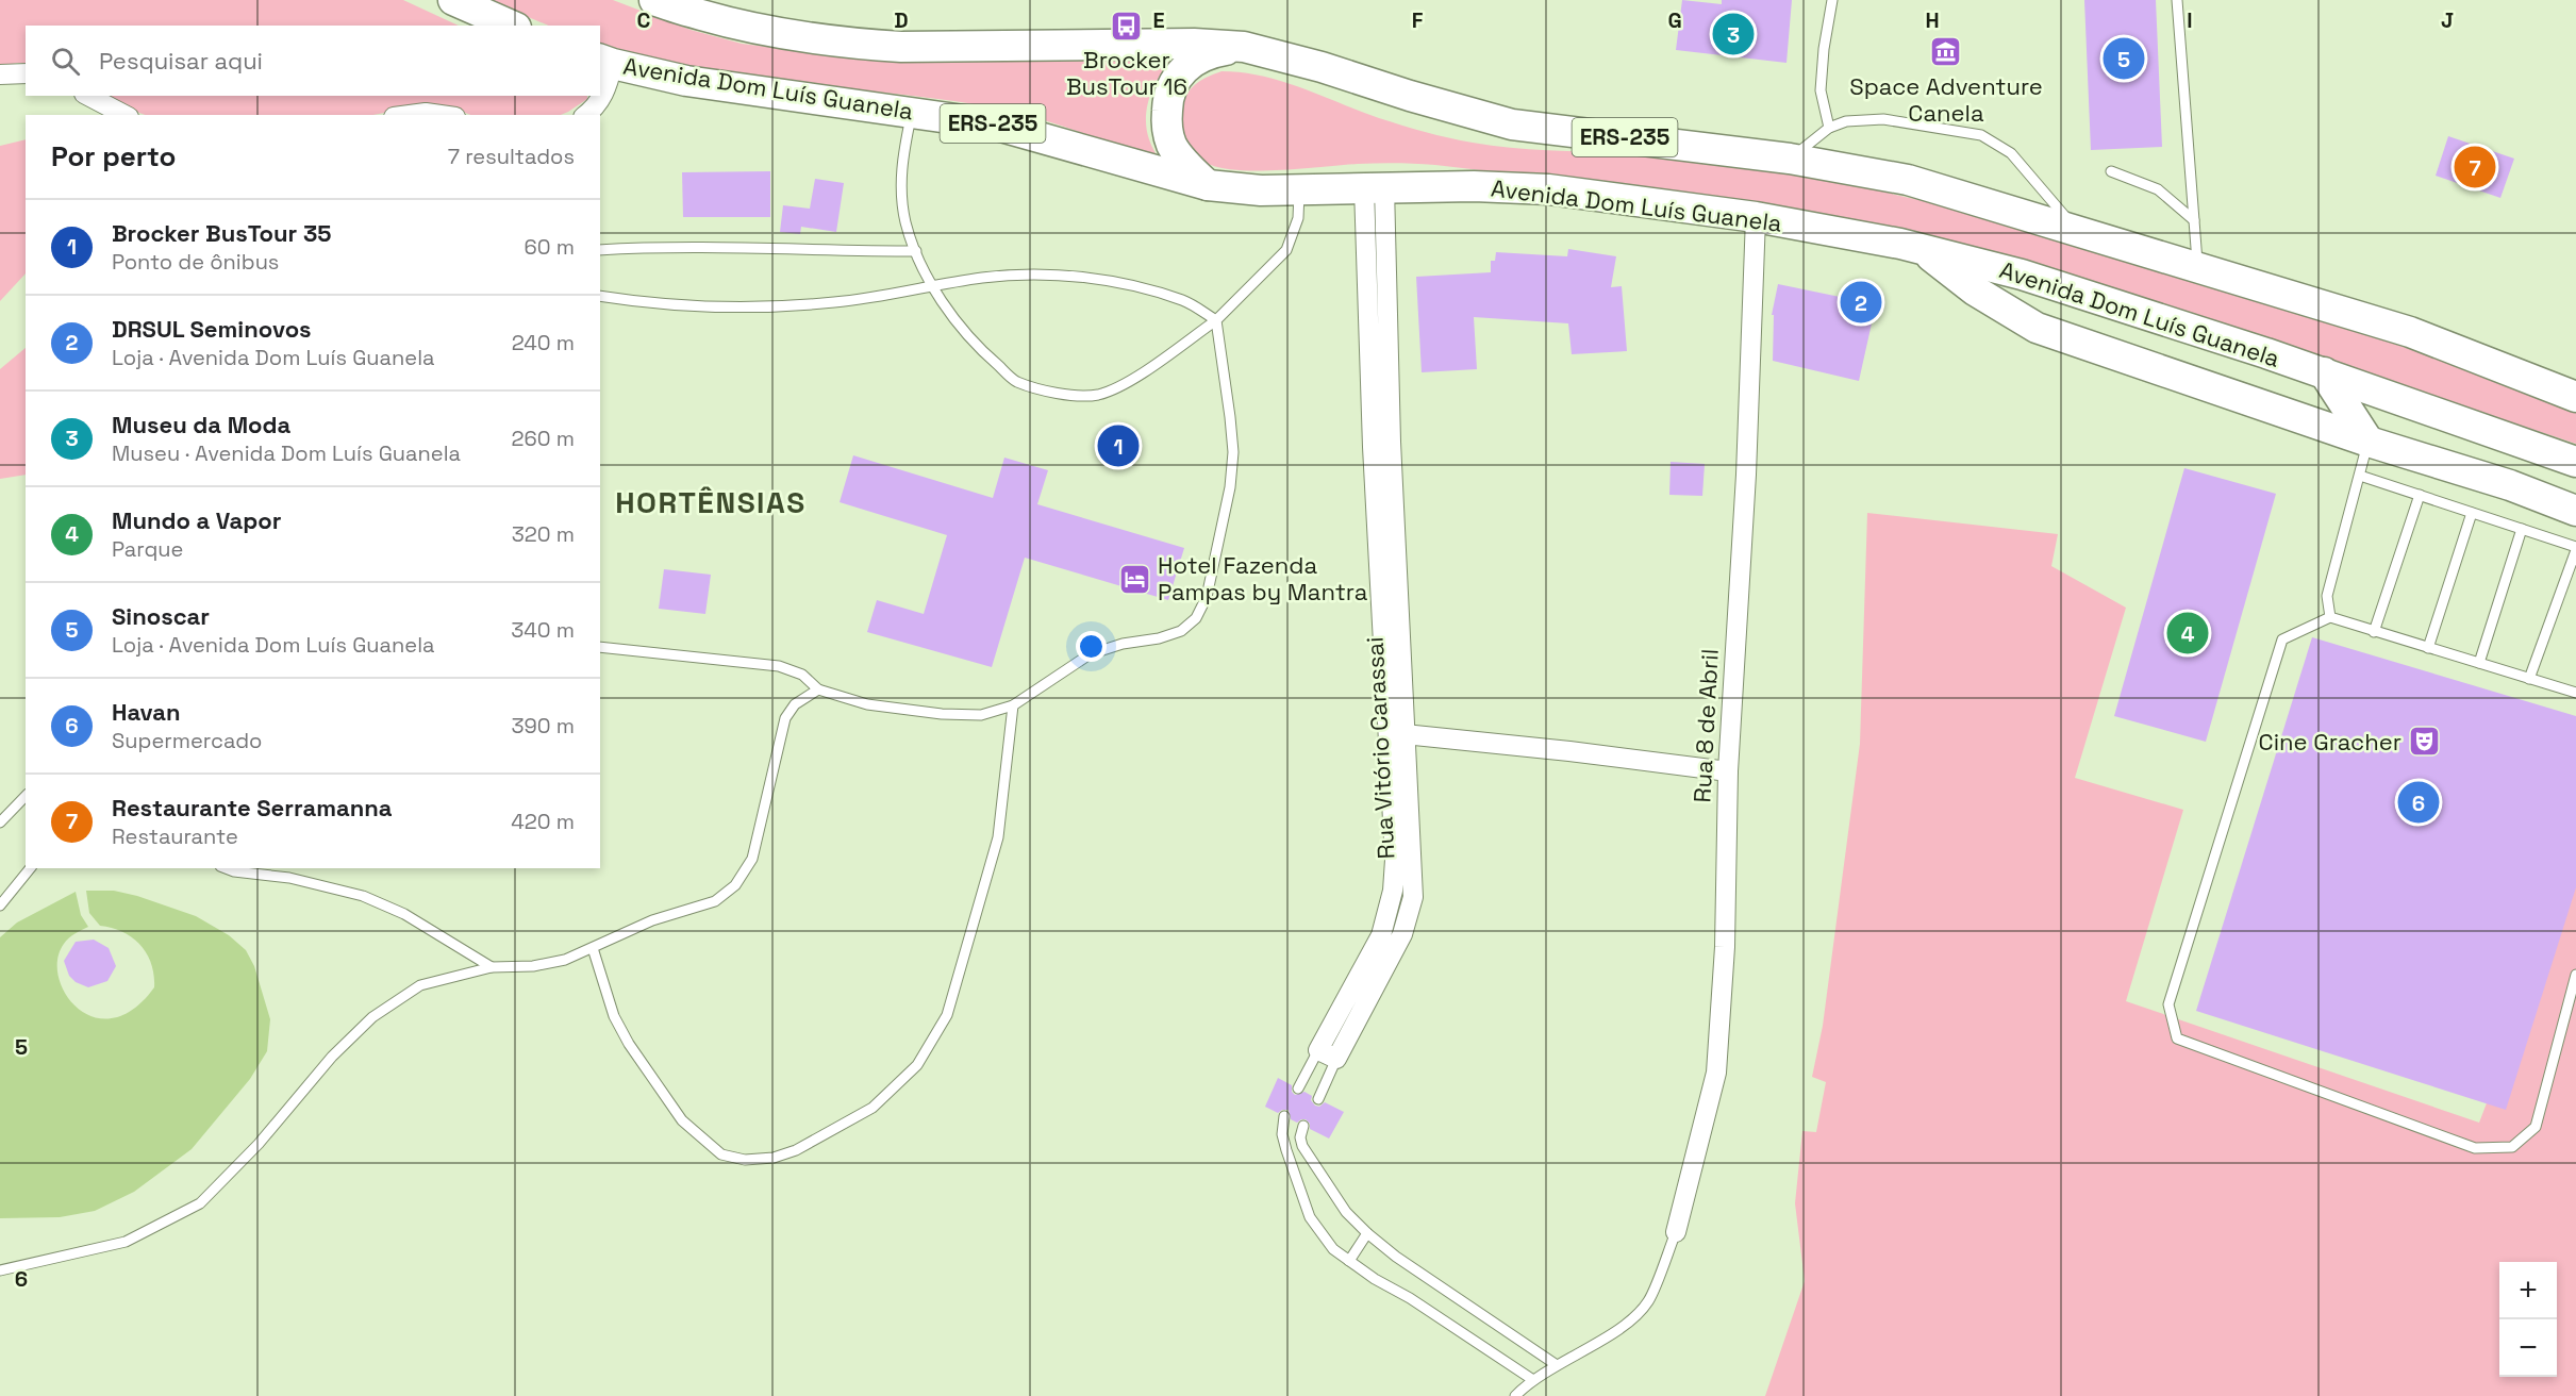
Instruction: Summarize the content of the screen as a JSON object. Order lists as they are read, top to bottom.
{
  "streets": {
    "main road": ["Avenida Dom Luís Guanela", "ERS-235"],
    "street": ["Rua 8 de Abril", "Rua Vitório Carassai"]
  },
  "crossings": [
    ["Avenida Dom Luís Guanela", "Rua 8 de Abril"],
    ["Avenida Dom Luís Guanela", "Rua Vitório Carassai"]
  ],
  "districts": ["HORTÊNSIAS"],
  "places": {
    "bus stop": ["Brocker BusTour 16"],
    "museum": ["Space Adventure Canela"],
    "hotel": ["Hotel Fazenda Pampas by Mantra"],
    "theatre": ["Cine Gracher"]
  },
  "page": {
    "pins": [
      "3",
      "5",
      "7",
      "2",
      "1",
      "4",
      "6"
    ],
    "search": "Pesquisar aqui",
    "heading": ["Por perto", "7 resultados"],
    "list": [
      {
        "mark": "1",
        "name": "Brocker BusTour 35",
        "note": "Ponto de ônibus",
        "value": "60 m"
      },
      {
        "mark": "2",
        "name": "DRSUL Seminovos",
        "note": "Loja · Avenida Dom Luís Guanela",
        "value": "240 m"
      },
      {
        "mark": "3",
        "name": "Museu da Moda",
        "note": "Museu · Avenida Dom Luís Guanela",
        "value": "260 m"
      },
      {
        "mark": "4",
        "name": "Mundo a Vapor",
        "note": "Parque",
        "value": "320 m"
      },
      {
        "mark": "5",
        "name": "Sinoscar",
        "note": "Loja · Avenida Dom Luís Guanela",
        "value": "340 m"
      },
      {
        "mark": "6",
        "name": "Havan",
        "note": "Supermercado",
        "value": "390 m"
      },
      {
        "mark": "7",
        "name": "Restaurante Serramanna",
        "note": "Restaurante",
        "value": "420 m"
      }
    ],
    "map_buttons": ["+", "−"]
  },
  "grid": {
    "columns": [
      "C",
      "D",
      "E",
      "F",
      "G",
      "H",
      "I",
      "J"
    ],
    "rows": ["5", "6"]
  }
}
